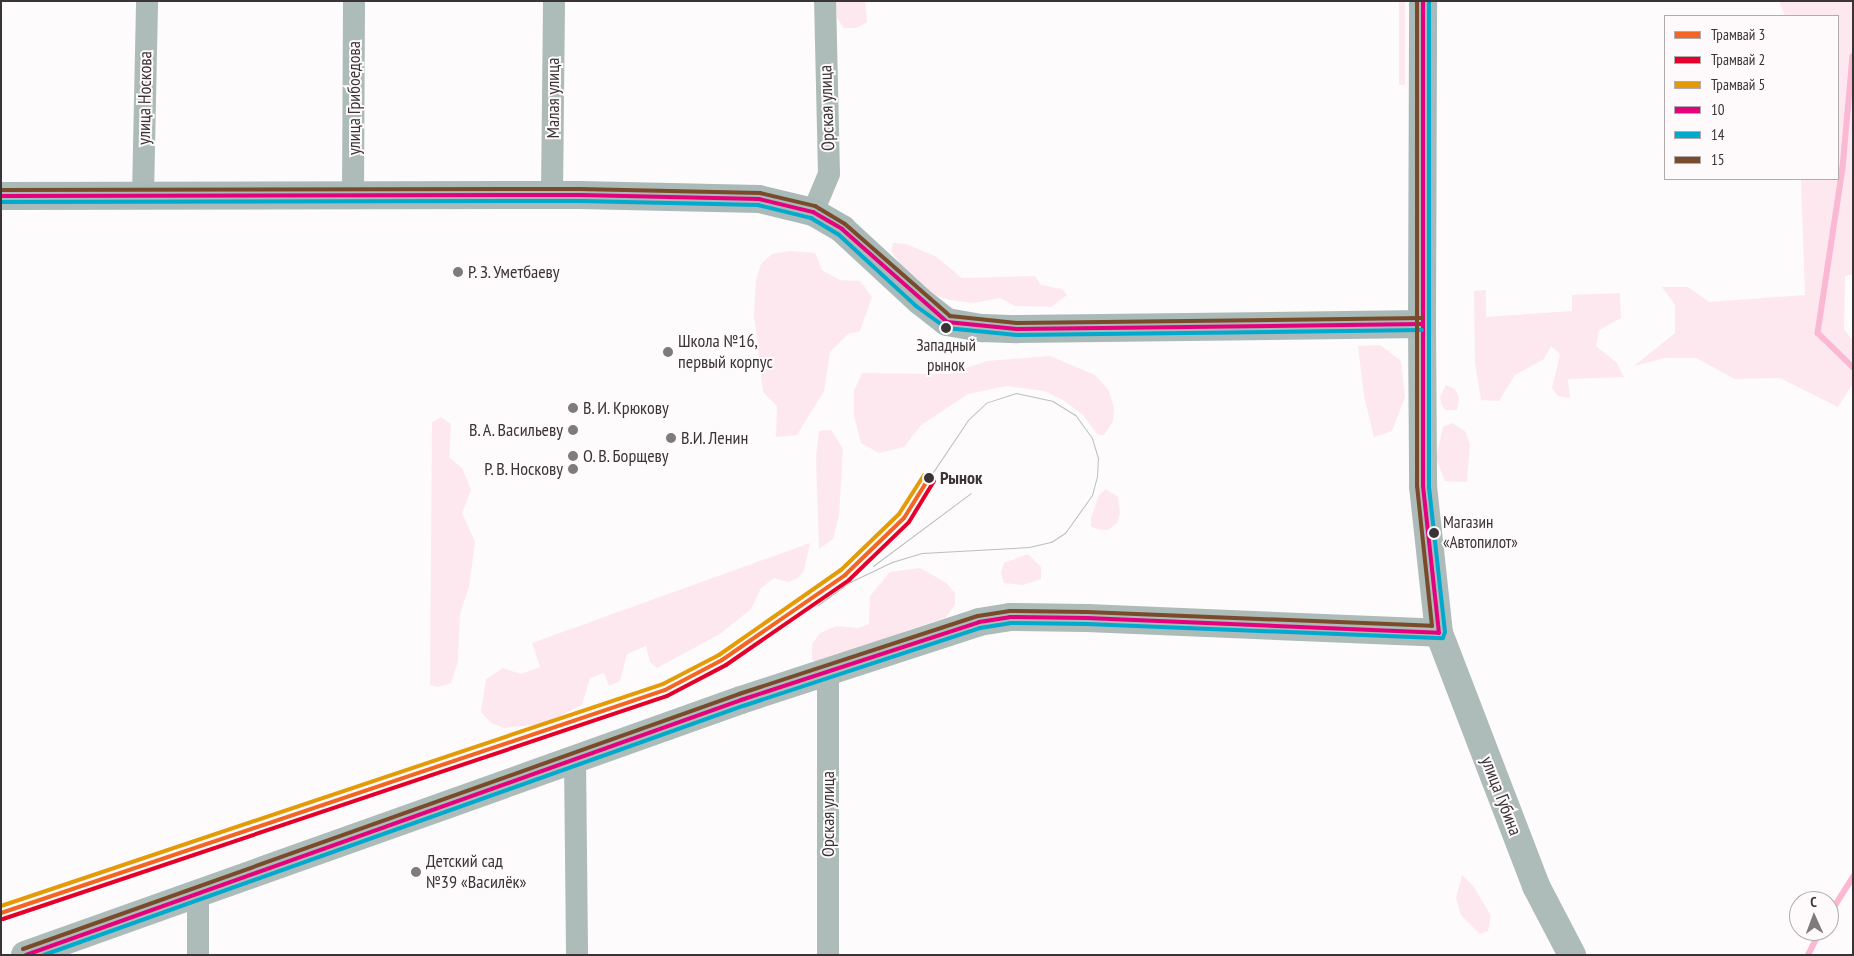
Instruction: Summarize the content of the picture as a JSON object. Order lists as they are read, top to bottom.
{
  "streets": {
    "street": [
      "улица Носкова",
      "улица Грибоедова",
      "Малая улица",
      "Орская улица",
      "улица Губина"
    ]
  },
  "places": [
    "Р. З. Уметбаеву",
    "Западный рынок",
    "Школа №16, первый корпус",
    "В. И. Крюкову",
    "В. А. Васильеву",
    "В.И. Ленин",
    "О. В. Борщеву",
    "Р. В. Носкову",
    "Рынок",
    "Магазин «Автопилот»",
    "Детский сад №39 «Василёк»"
  ],
  "lines": [
    "transit line 10",
    "transit line 14",
    "transit line 15",
    "tram line 5",
    "tram line 3",
    "tram line 2"
  ],
  "legend": [
    "Трамвай 3",
    "Трамвай 2",
    "Трамвай 5",
    "10",
    "14",
    "15"
  ],
  "north": "top"
}
